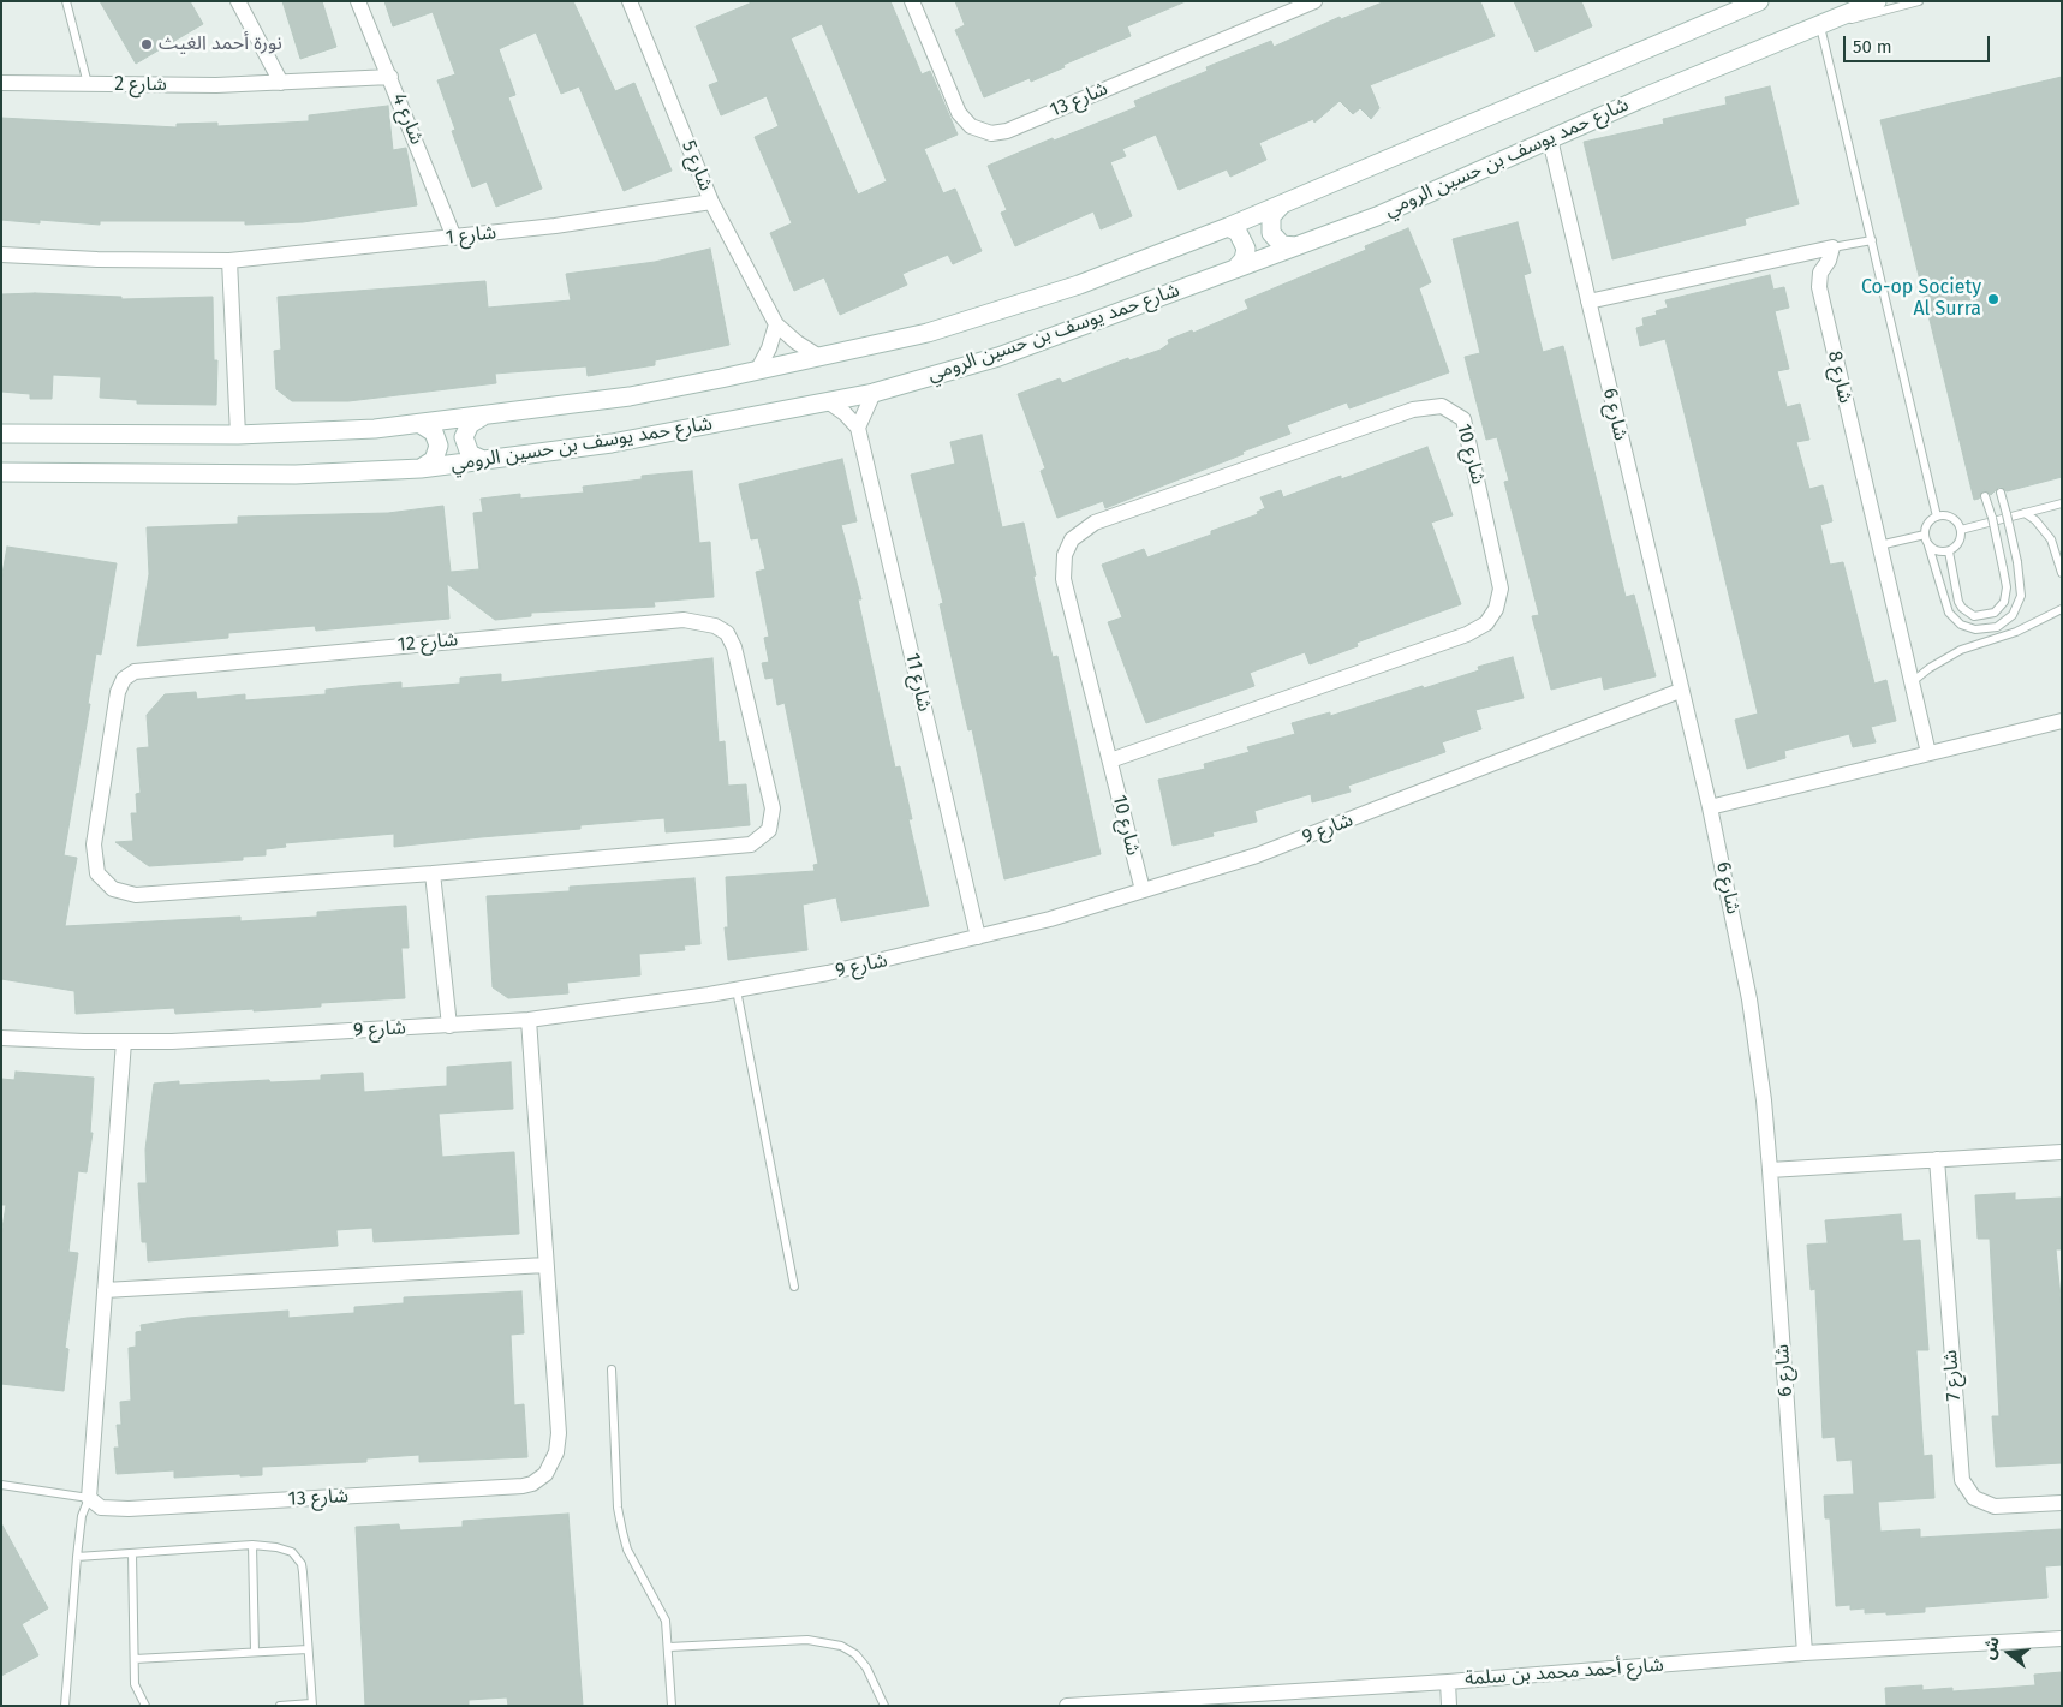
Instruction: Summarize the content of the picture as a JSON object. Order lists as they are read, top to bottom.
{
  "streets": {
    "street": [
      "شارع 2",
      "شارع 13",
      "شارع 4",
      "شارع حمد يوسف بن حسين الرومي",
      "شارع 5",
      "شارع 1",
      "شارع 8",
      "شارع 6",
      "شارع 10",
      "شارع 12",
      "شارع 11",
      "شارع 9",
      "شارع 7",
      "شارع أحمد محمد بن سلمة"
    ]
  },
  "crossings": [
    ["شارع 2", "شارع 4"],
    ["شارع 13", "شارع 9"],
    ["شارع 4", "شارع 1"],
    ["شارع حمد يوسف بن حسين الرومي", "شارع 5"],
    ["شارع حمد يوسف بن حسين الرومي", "شارع 6"],
    ["شارع 5", "شارع 1"],
    ["شارع 6", "شارع 9"],
    ["شارع 6", "شارع أحمد محمد بن سلمة"],
    ["شارع 10", "شارع 9"],
    ["شارع 11", "شارع 9"]
  ],
  "places": ["نورة أحمد الغيث", "Co-op Society Al Surra"],
  "scale_bar": "50 m",
  "north": "left"
}
